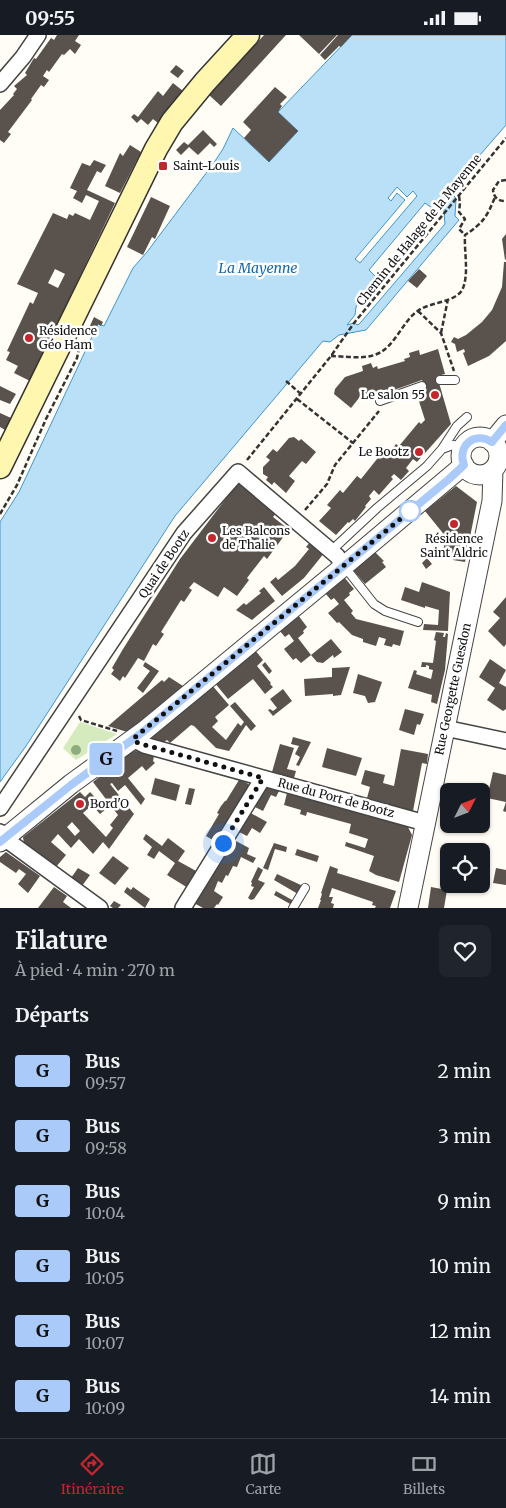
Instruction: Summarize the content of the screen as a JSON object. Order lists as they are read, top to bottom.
{
  "streets": {
    "street": ["Quai de Bootz", "Rue Georgette Guesdon", "Rue du Port de Bootz"],
    "path": ["Chemin de Halage de la Mayenne"]
  },
  "crossings": [
    ["Rue Georgette Guesdon", "Rue du Port de Bootz"]
  ],
  "water": ["La Mayenne"],
  "places": {
    "transit": ["Saint-Louis"],
    "other": [
      "Résidence Géo Ham",
      "Le salon 55",
      "Le Bootz",
      "Résidence Saint Aldric",
      "Les Balcons de Thalie",
      "Bord'O"
    ]
  },
  "lines": ["bus line G"],
  "north": "top right",
  "page": {
    "status": "09:55",
    "on_map": "G",
    "heading": [
      ["Filature", "À pied · 4 min · 270 m"],
      "Départs"
    ],
    "list": [
      {
        "mark": "G",
        "name": "Bus",
        "note": "09:57",
        "value": "2 min"
      },
      {
        "mark": "G",
        "name": "Bus",
        "note": "09:58",
        "value": "3 min"
      },
      {
        "mark": "G",
        "name": "Bus",
        "note": "10:04",
        "value": "9 min"
      },
      {
        "mark": "G",
        "name": "Bus",
        "note": "10:05",
        "value": "10 min"
      },
      {
        "mark": "G",
        "name": "Bus",
        "note": "10:07",
        "value": "12 min"
      },
      {
        "mark": "G",
        "name": "Bus",
        "note": "10:09",
        "value": "14 min"
      }
    ],
    "tabs": ["Itinéraire", "Carte", "Billets"]
  }
}
